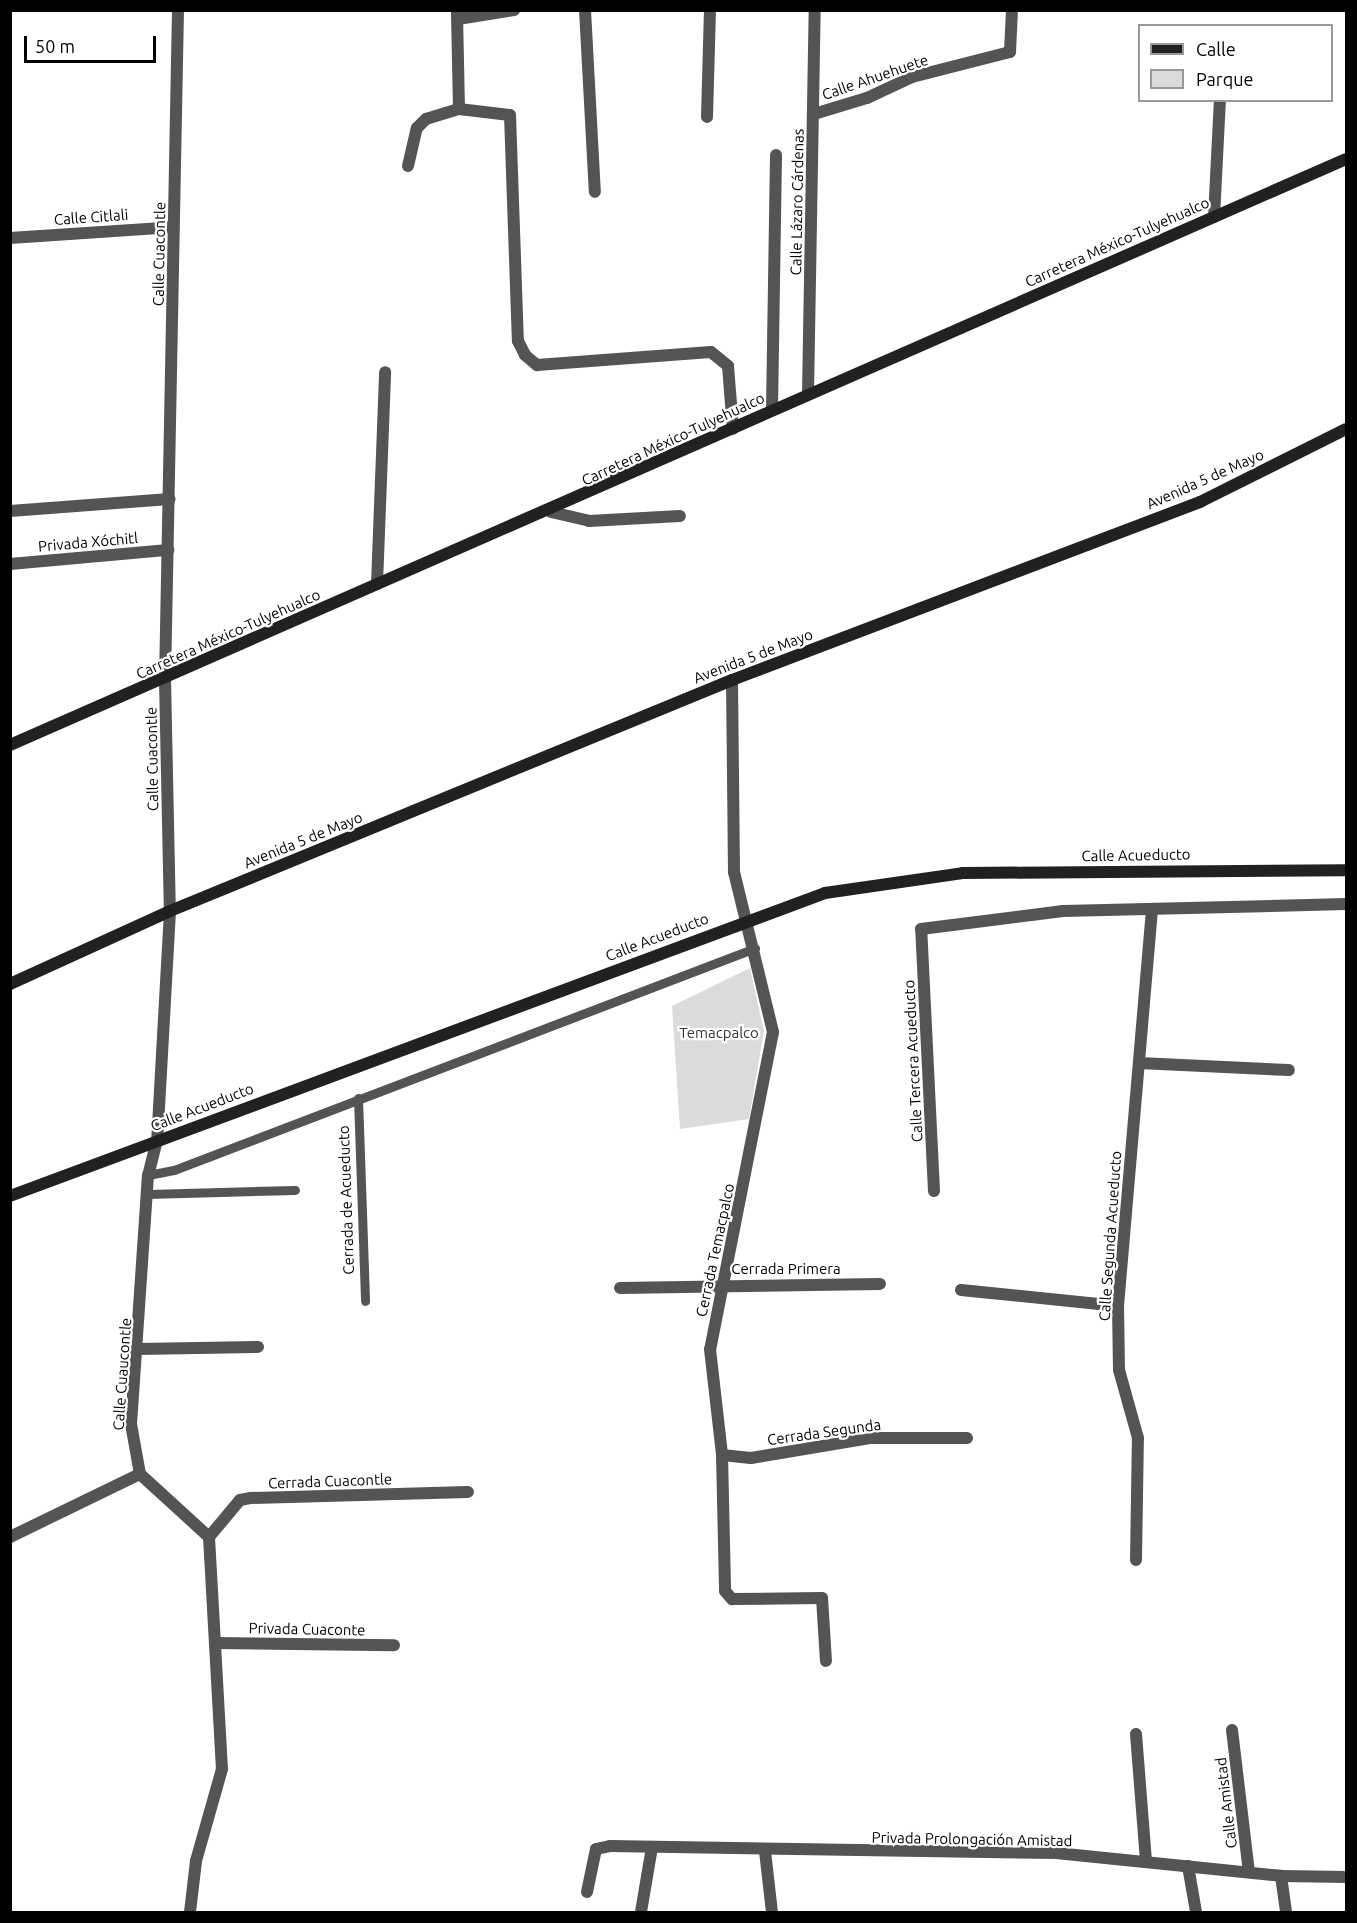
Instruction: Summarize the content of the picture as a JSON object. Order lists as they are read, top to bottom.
{
  "streets": {
    "main road": ["Carretera México-Tulyehualco", "Avenida 5 de Mayo", "Calle Acueducto"],
    "street": [
      "Calle Ahuehuete",
      "Calle Lázaro Cárdenas",
      "Calle Citlali",
      "Calle Cuacontle",
      "Privada Xóchitl",
      "Calle Tercera Acueducto",
      "Calle Segunda Acueducto",
      "Cerrada Temacpalco",
      "Cerrada Primera",
      "Calle Cuaucontle",
      "Cerrada Segunda",
      "Cerrada Cuacontle",
      "Privada Cuaconte",
      "Calle Amistad",
      "Privada Prolongación Amistad"
    ],
    "lane": ["Cerrada de Acueducto"]
  },
  "crossings": [
    ["Calle Ahuehuete", "Calle Lázaro Cárdenas"],
    ["Calle Lázaro Cárdenas", "Carretera México-Tulyehualco"],
    ["Calle Citlali", "Calle Cuacontle"],
    ["Carretera México-Tulyehualco", "Calle Cuacontle"],
    ["Calle Cuacontle", "Avenida 5 de Mayo"],
    ["Calle Cuacontle", "Privada Xóchitl"],
    ["Calle Cuacontle", "Calle Cuaucontle"],
    ["Avenida 5 de Mayo", "Cerrada Temacpalco"],
    ["Avenida 5 de Mayo", "Calle Cuaucontle"],
    ["Calle Acueducto", "Cerrada Temacpalco"],
    ["Calle Acueducto", "Calle Cuaucontle"],
    ["Calle Tercera Acueducto", "Calle Segunda Acueducto"],
    ["Cerrada Temacpalco", "Cerrada Primera"],
    ["Cerrada Temacpalco", "Cerrada Segunda"],
    ["Calle Amistad", "Privada Prolongación Amistad"]
  ],
  "parks": ["Temacpalco"],
  "legend": ["Calle", "Parque"],
  "scale_bar": "50 m"
}
